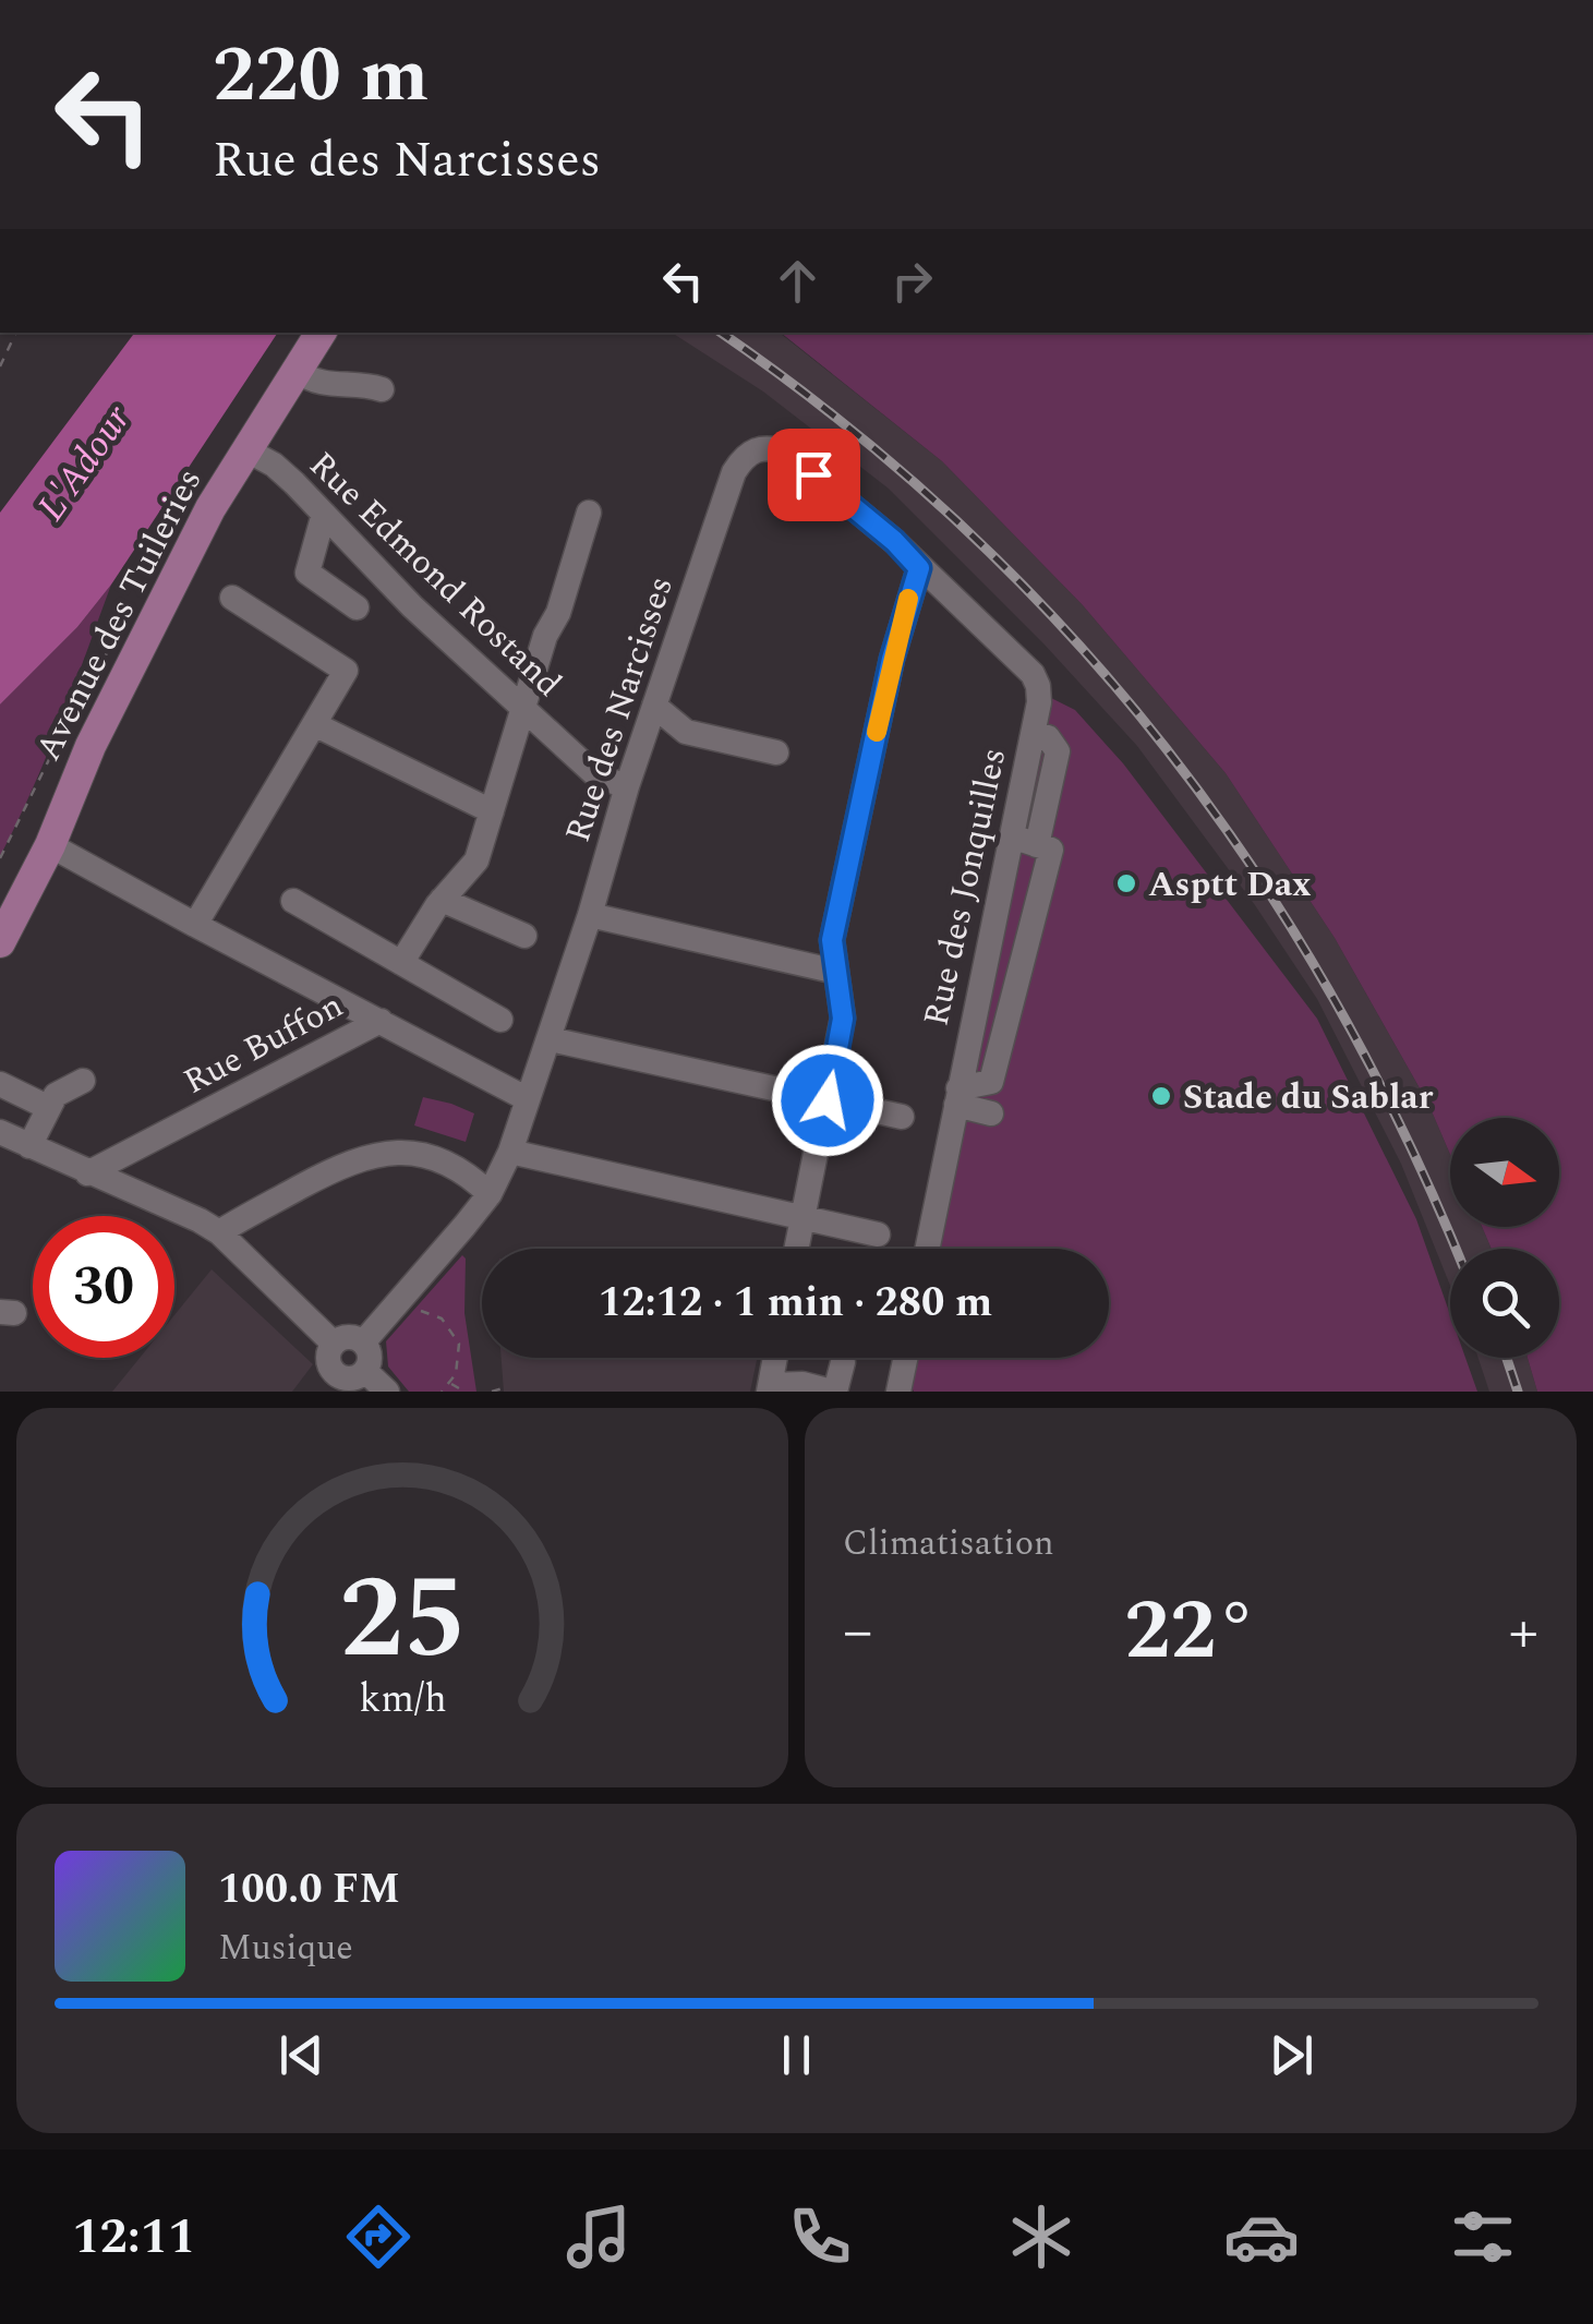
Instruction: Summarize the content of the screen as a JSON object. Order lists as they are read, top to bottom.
{
  "streets": {
    "main road": ["Avenue des Tuileries"],
    "street": [
      "Rue Edmond Rostand",
      "Rue des Narcisses",
      "Rue des Jonquilles",
      "Rue Buffon"
    ]
  },
  "crossings": [
    ["Rue Edmond Rostand", "Avenue des Tuileries"],
    ["Rue Edmond Rostand", "Rue des Narcisses"],
    ["Rue des Narcisses", "Rue des Jonquilles"],
    ["Rue des Narcisses", "Rue Buffon"]
  ],
  "water": ["L'Adour"],
  "places": ["Asptt Dax", "Stade du Sablar"],
  "north": "right",
  "page": {
    "turn": ["220 m", "Rue des Narcisses"],
    "limit": "30",
    "trip": "12:12 · 1 min · 280 m",
    "tile": "Climatisation",
    "heat": ["−", "22°", "+"],
    "song": ["100.0 FM", "Musique"],
    "tabs": "12:11",
    "gauge": ["25", "km/h"]
  }
}
